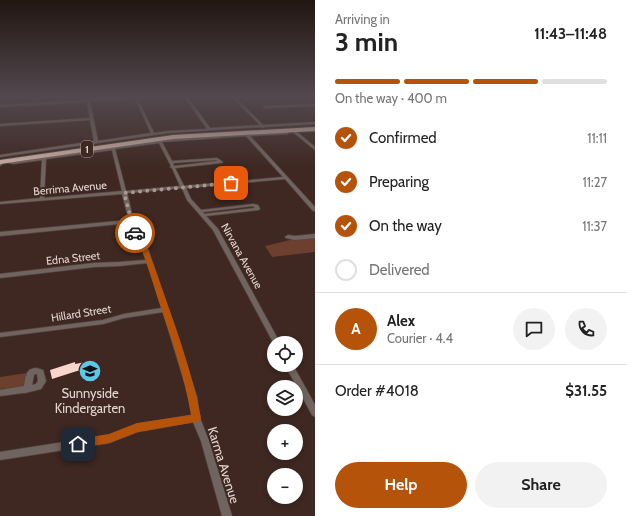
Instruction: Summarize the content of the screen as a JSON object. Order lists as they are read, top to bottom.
{
  "streets": {
    "highway": ["1"],
    "street": [
      "Berrima Avenue",
      "Nirvana Avenue",
      "Edna Street",
      "Hillard Street",
      "Karma Avenue"
    ]
  },
  "crossings": [
    ["Berrima Avenue", "Nirvana Avenue"],
    ["Berrima Avenue", "Karma Avenue"],
    ["Edna Street", "Karma Avenue"],
    ["Hillard Street", "Karma Avenue"]
  ],
  "places": {
    "school or university": ["Sunnyside Kindergarten"]
  },
  "page": {
    "heading": ["3 min", "Arriving in", "11:43–11:48"],
    "panel": [
      "Alex",
      "Courier · 4.4",
      "Order #4018",
      "$31.55"
    ],
    "bar": "On the way · 400 m",
    "list": [
      ["Confirmed", "11:11"],
      ["Preparing", "11:27"],
      ["On the way", "11:37"],
      "Delivered"
    ],
    "round": "A",
    "map_buttons": ["+", "−"],
    "buttons": ["Help", "Share"]
  }
}
